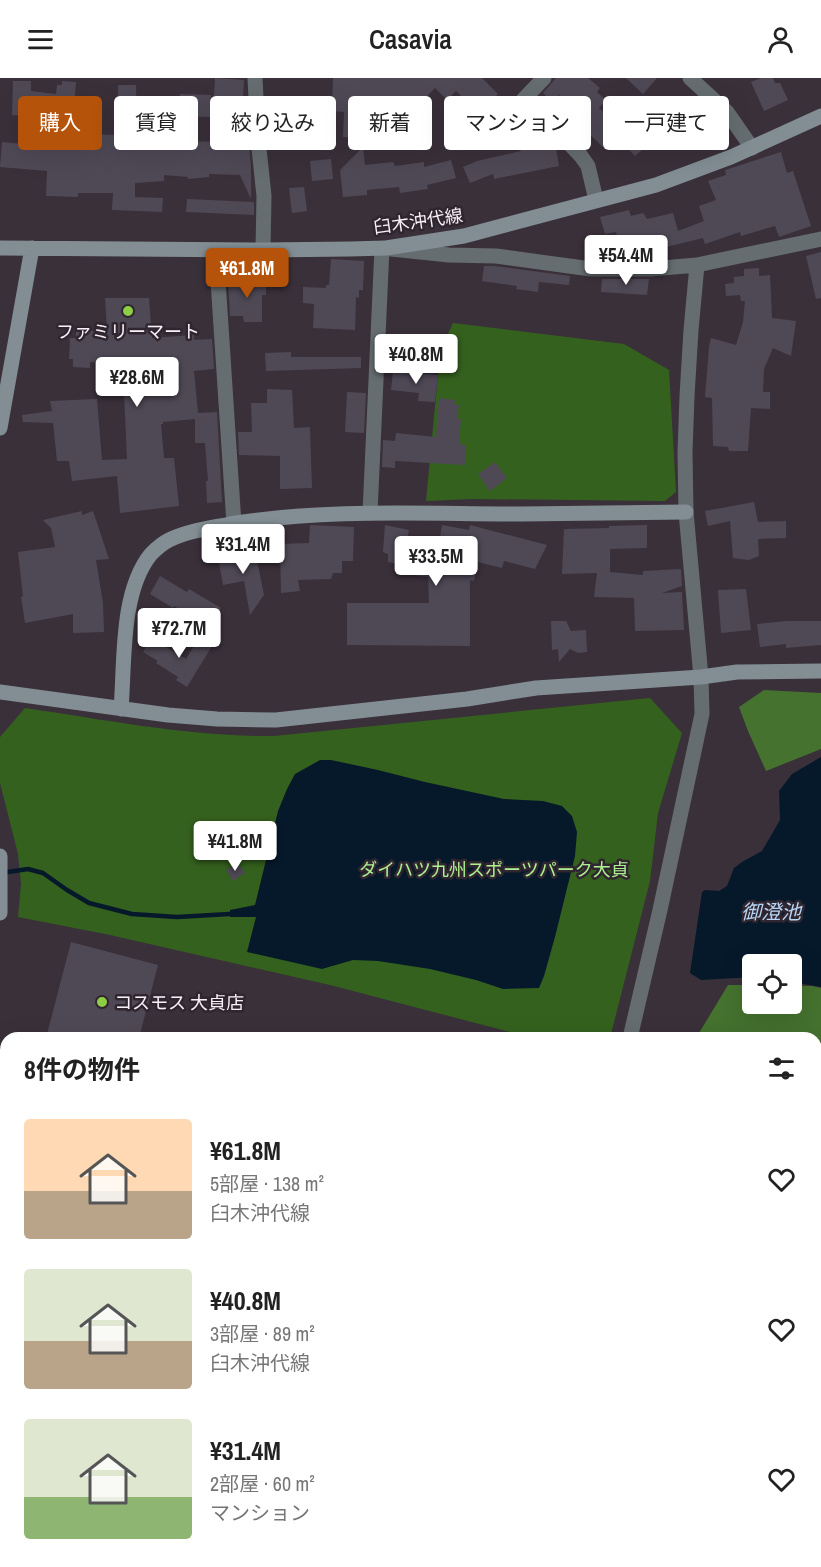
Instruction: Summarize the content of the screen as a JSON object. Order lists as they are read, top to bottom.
{
  "streets": {
    "street": ["臼木沖代線"]
  },
  "water": ["御澄池"],
  "parks": ["ダイハツ九州スポーツパーク大貞"],
  "places": ["ファミリーマート", "コスモス 大貞店"],
  "page": {
    "header": "Casavia",
    "chip": [
      "購入",
      "賃貸",
      "絞り込み",
      "新着",
      "マンション",
      "一戸建て"
    ],
    "price": [
      "¥54.4M",
      "¥61.8M",
      "¥40.8M",
      "¥28.6M",
      "¥31.4M",
      "¥33.5M",
      "¥72.7M",
      "¥41.8M"
    ],
    "heading": "8件の物件",
    "list": [
      {
        "name": "¥61.8M",
        "note": "5部屋 · 138 m² · 臼木沖代線"
      },
      {
        "name": "¥40.8M",
        "note": "3部屋 · 89 m² · 臼木沖代線"
      },
      {
        "name": "¥31.4M",
        "note": "2部屋 · 60 m² · マンション"
      }
    ]
  }
}
